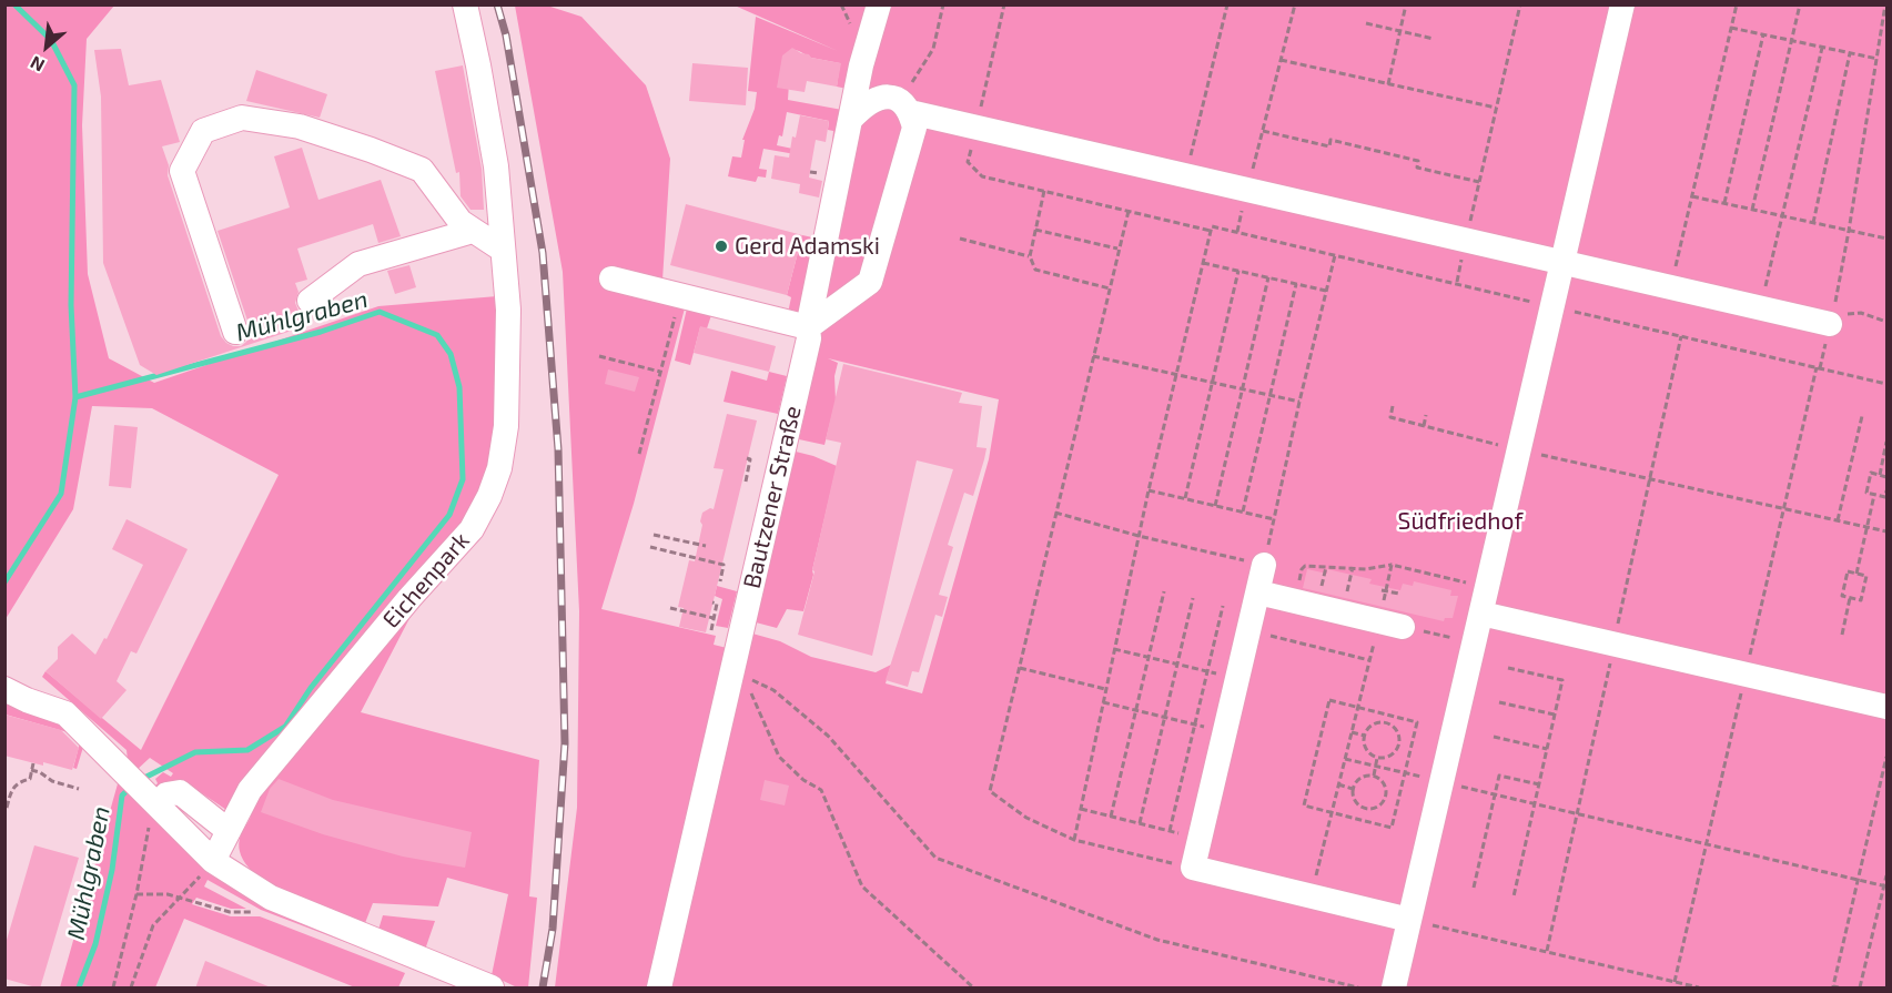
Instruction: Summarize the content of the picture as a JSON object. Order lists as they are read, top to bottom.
{
  "streets": {
    "street": ["Bautzener Straße", "Eichenpark"]
  },
  "water": ["Mühlgraben"],
  "parks": ["Südfriedhof"],
  "places": ["Gerd Adamski"],
  "north": "bottom left"
}
